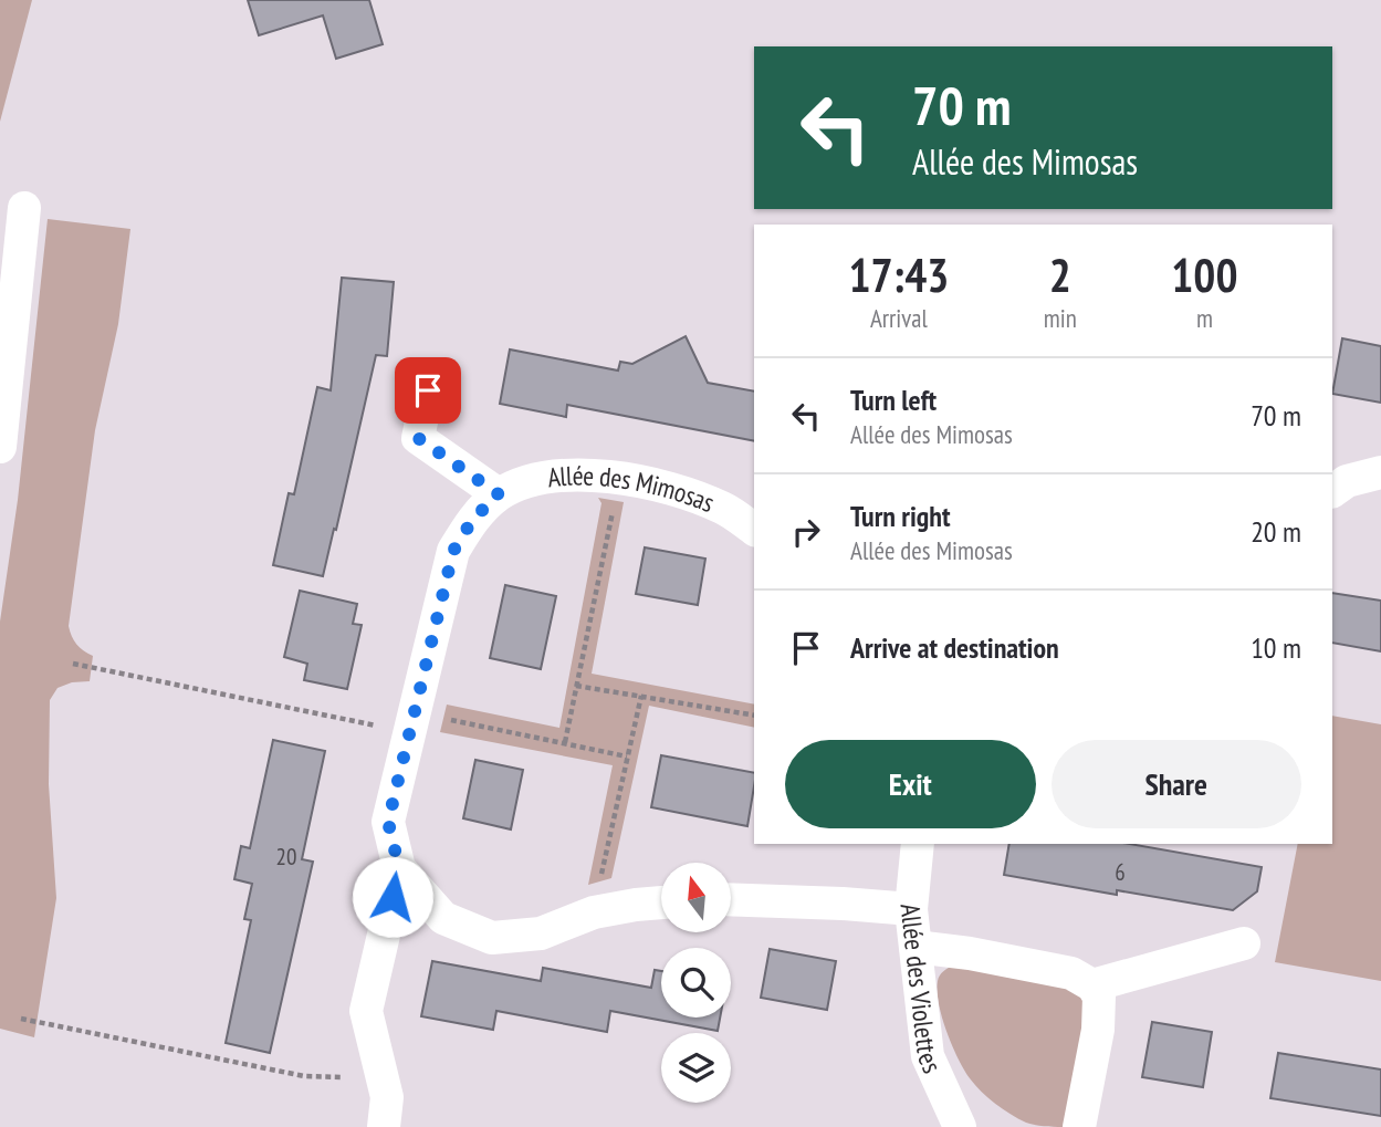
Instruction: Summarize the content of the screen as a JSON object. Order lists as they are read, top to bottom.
{
  "streets": {
    "street": ["Allée des Mimosas", "Allée des Violettes"]
  },
  "house_numbers": ["20", "6"],
  "north": "top",
  "page": {
    "turn": ["70 m", "Allée des Mimosas"],
    "eta": [
      "17:43",
      "Arrival",
      "2",
      "min",
      "100",
      "m"
    ],
    "list": [
      {
        "name": "Turn left",
        "note": "Allée des Mimosas",
        "value": "70 m"
      },
      {
        "name": "Turn right",
        "note": "Allée des Mimosas",
        "value": "20 m"
      },
      {
        "name": "Arrive at destination",
        "value": "10 m"
      }
    ],
    "buttons": ["Exit", "Share"]
  }
}
